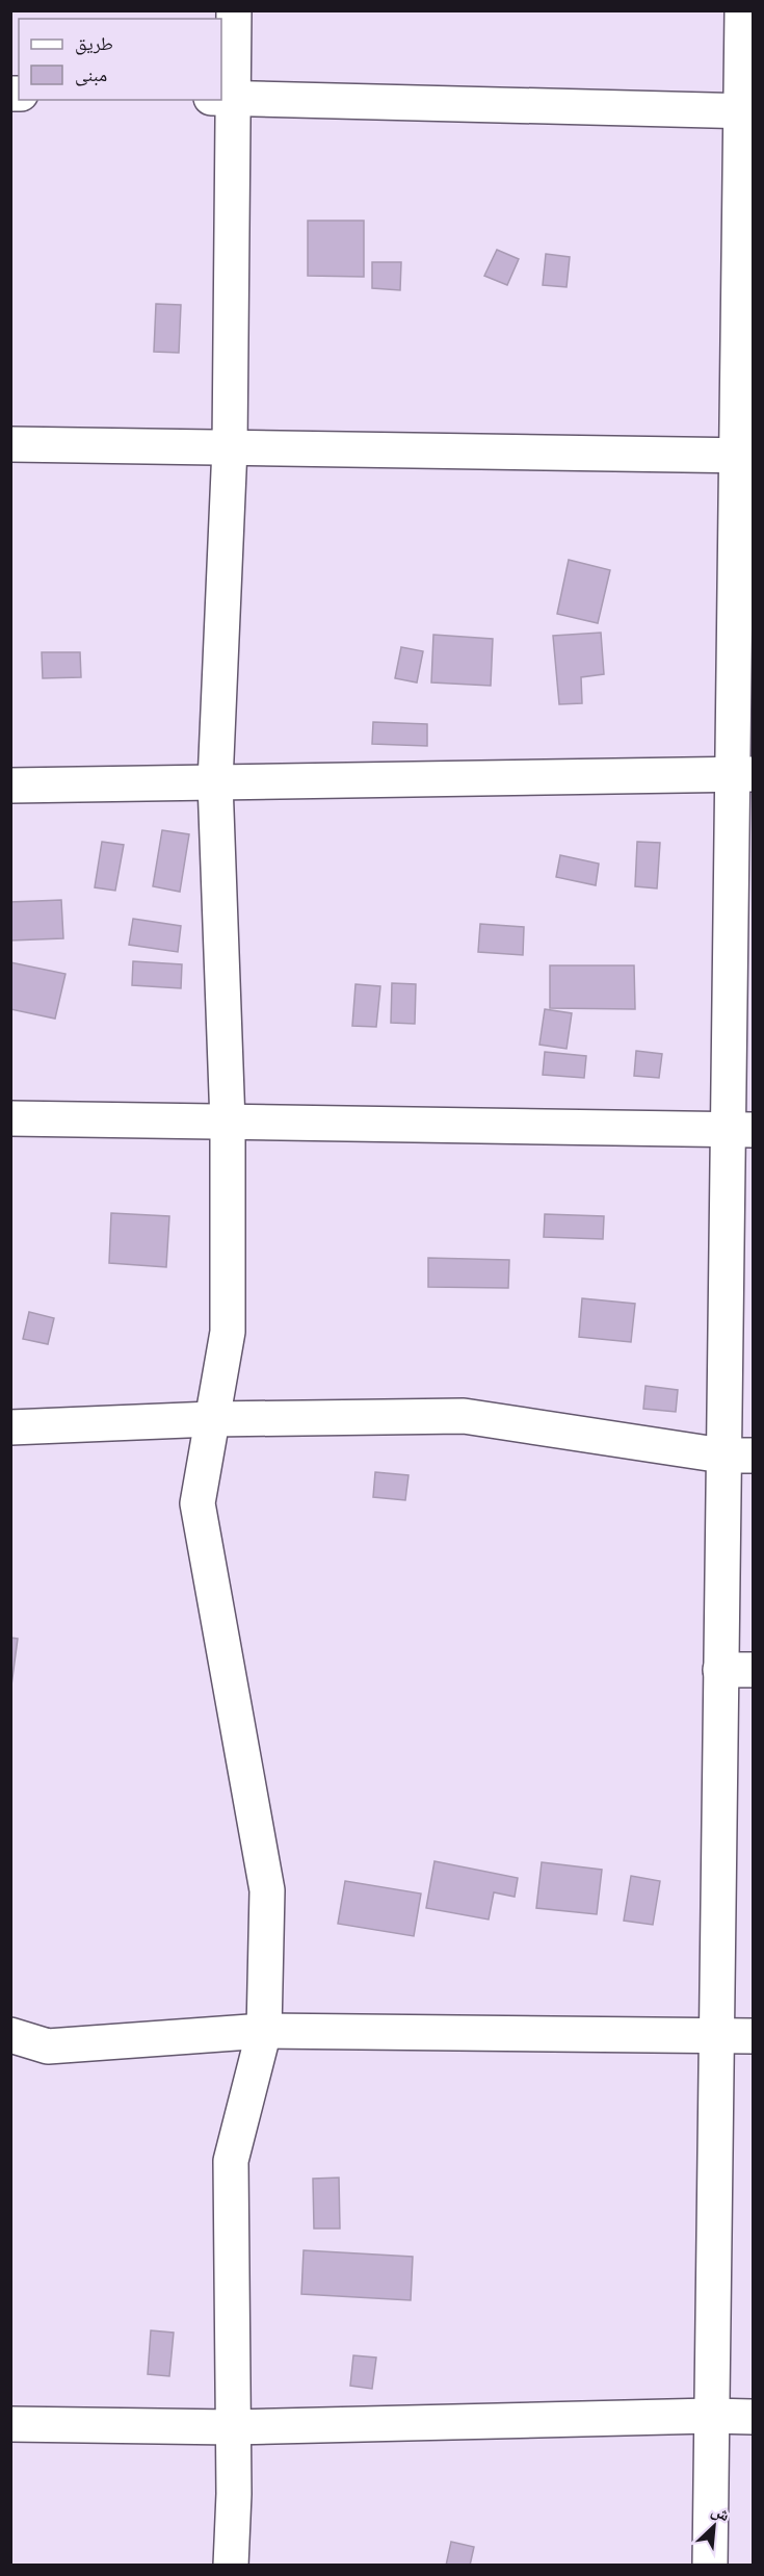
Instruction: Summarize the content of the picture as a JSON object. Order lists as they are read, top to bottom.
{
  "legend": ["طريق", "مبنى"],
  "north": "top right"
}
